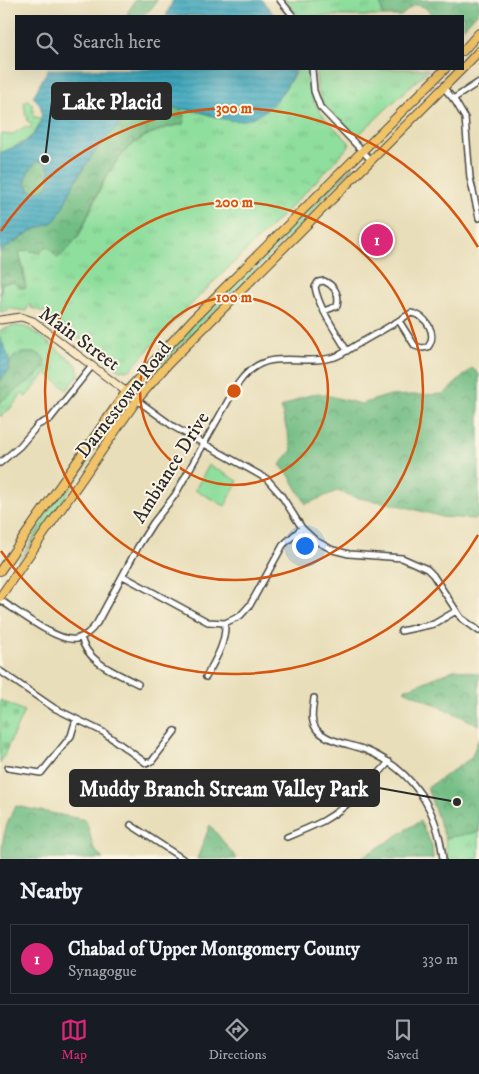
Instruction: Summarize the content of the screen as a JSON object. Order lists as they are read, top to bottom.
{
  "streets": {
    "main road": ["Darnestown Road"],
    "street": ["Main Street", "Ambiance Drive"]
  },
  "crossings": [
    ["Main Street", "Darnestown Road"]
  ],
  "places": ["Lake Placid", "Muddy Branch Stream Valley Park"],
  "page": {
    "search": "Search here",
    "pins": "1",
    "heading": "Nearby",
    "list": [
      {
        "mark": "1",
        "name": "Chabad of Upper Montgomery County",
        "note": "Synagogue",
        "value": "330 m"
      }
    ],
    "nav": ["Map", "Directions", "Saved"]
  },
  "rings": ["300 m", "200 m", "100 m"]
}
